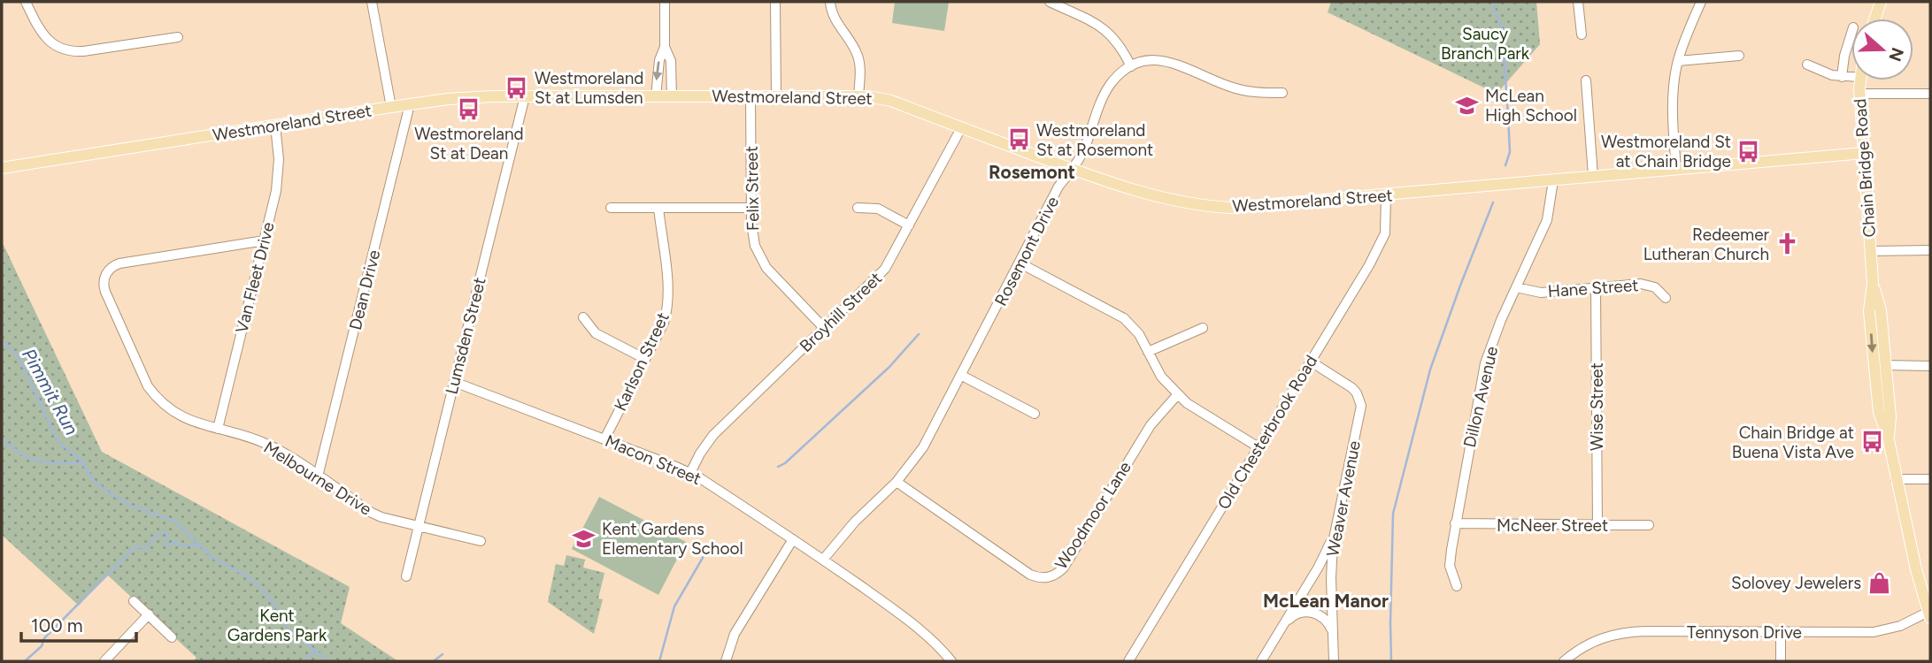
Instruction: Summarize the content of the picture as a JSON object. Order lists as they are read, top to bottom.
{
  "streets": {
    "main road": ["Westmoreland Street", "Chain Bridge Road"],
    "street": [
      "Felix Street",
      "Rosemont Drive",
      "Van Fleet Drive",
      "Hane Street",
      "Dean Drive",
      "Broyhill Street",
      "Lumsden Street",
      "Karlson Street",
      "Dillon Avenue",
      "Wise Street",
      "Old Chesterbrook Road",
      "Macon Street",
      "Melbourne Drive",
      "Weaver Avenue",
      "Woodmoor Lane",
      "McNeer Street",
      "Tennyson Drive"
    ]
  },
  "crossings": [
    ["Westmoreland Street", "Chain Bridge Road"],
    ["Westmoreland Street", "Felix Street"],
    ["Westmoreland Street", "Rosemont Drive"],
    ["Westmoreland Street", "Van Fleet Drive"],
    ["Westmoreland Street", "Dean Drive"],
    ["Westmoreland Street", "Broyhill Street"],
    ["Westmoreland Street", "Lumsden Street"],
    ["Westmoreland Street", "Dillon Avenue"],
    ["Westmoreland Street", "Old Chesterbrook Road"],
    ["Chain Bridge Road", "Tennyson Drive"],
    ["Felix Street", "Broyhill Street"],
    ["Rosemont Drive", "Macon Street"],
    ["Rosemont Drive", "Woodmoor Lane"],
    ["Van Fleet Drive", "Melbourne Drive"],
    ["Hane Street", "Dillon Avenue"],
    ["Hane Street", "Wise Street"],
    ["Dean Drive", "Melbourne Drive"],
    ["Broyhill Street", "Macon Street"],
    ["Lumsden Street", "Macon Street"],
    ["Lumsden Street", "Melbourne Drive"],
    ["Karlson Street", "Macon Street"],
    ["Dillon Avenue", "McNeer Street"],
    ["Wise Street", "McNeer Street"],
    ["Old Chesterbrook Road", "Weaver Avenue"]
  ],
  "districts": ["Rosemont", "McLean Manor"],
  "water": ["Pimmit Run"],
  "parks": ["Saucy Branch Park", "Kent Gardens Park"],
  "places": {
    "bus stop": [
      "Westmoreland St at Lumsden",
      "Westmoreland St at Dean",
      "Westmoreland St at Rosemont",
      "Westmoreland St at Chain Bridge",
      "Chain Bridge at Buena Vista Ave"
    ],
    "school or university": ["McLean High School", "Kent Gardens Elementary School"],
    "church": ["Redeemer Lutheran Church"],
    "shop": ["Solovey Jewelers"]
  },
  "scale_bar": "100 m",
  "north": "right"
}
